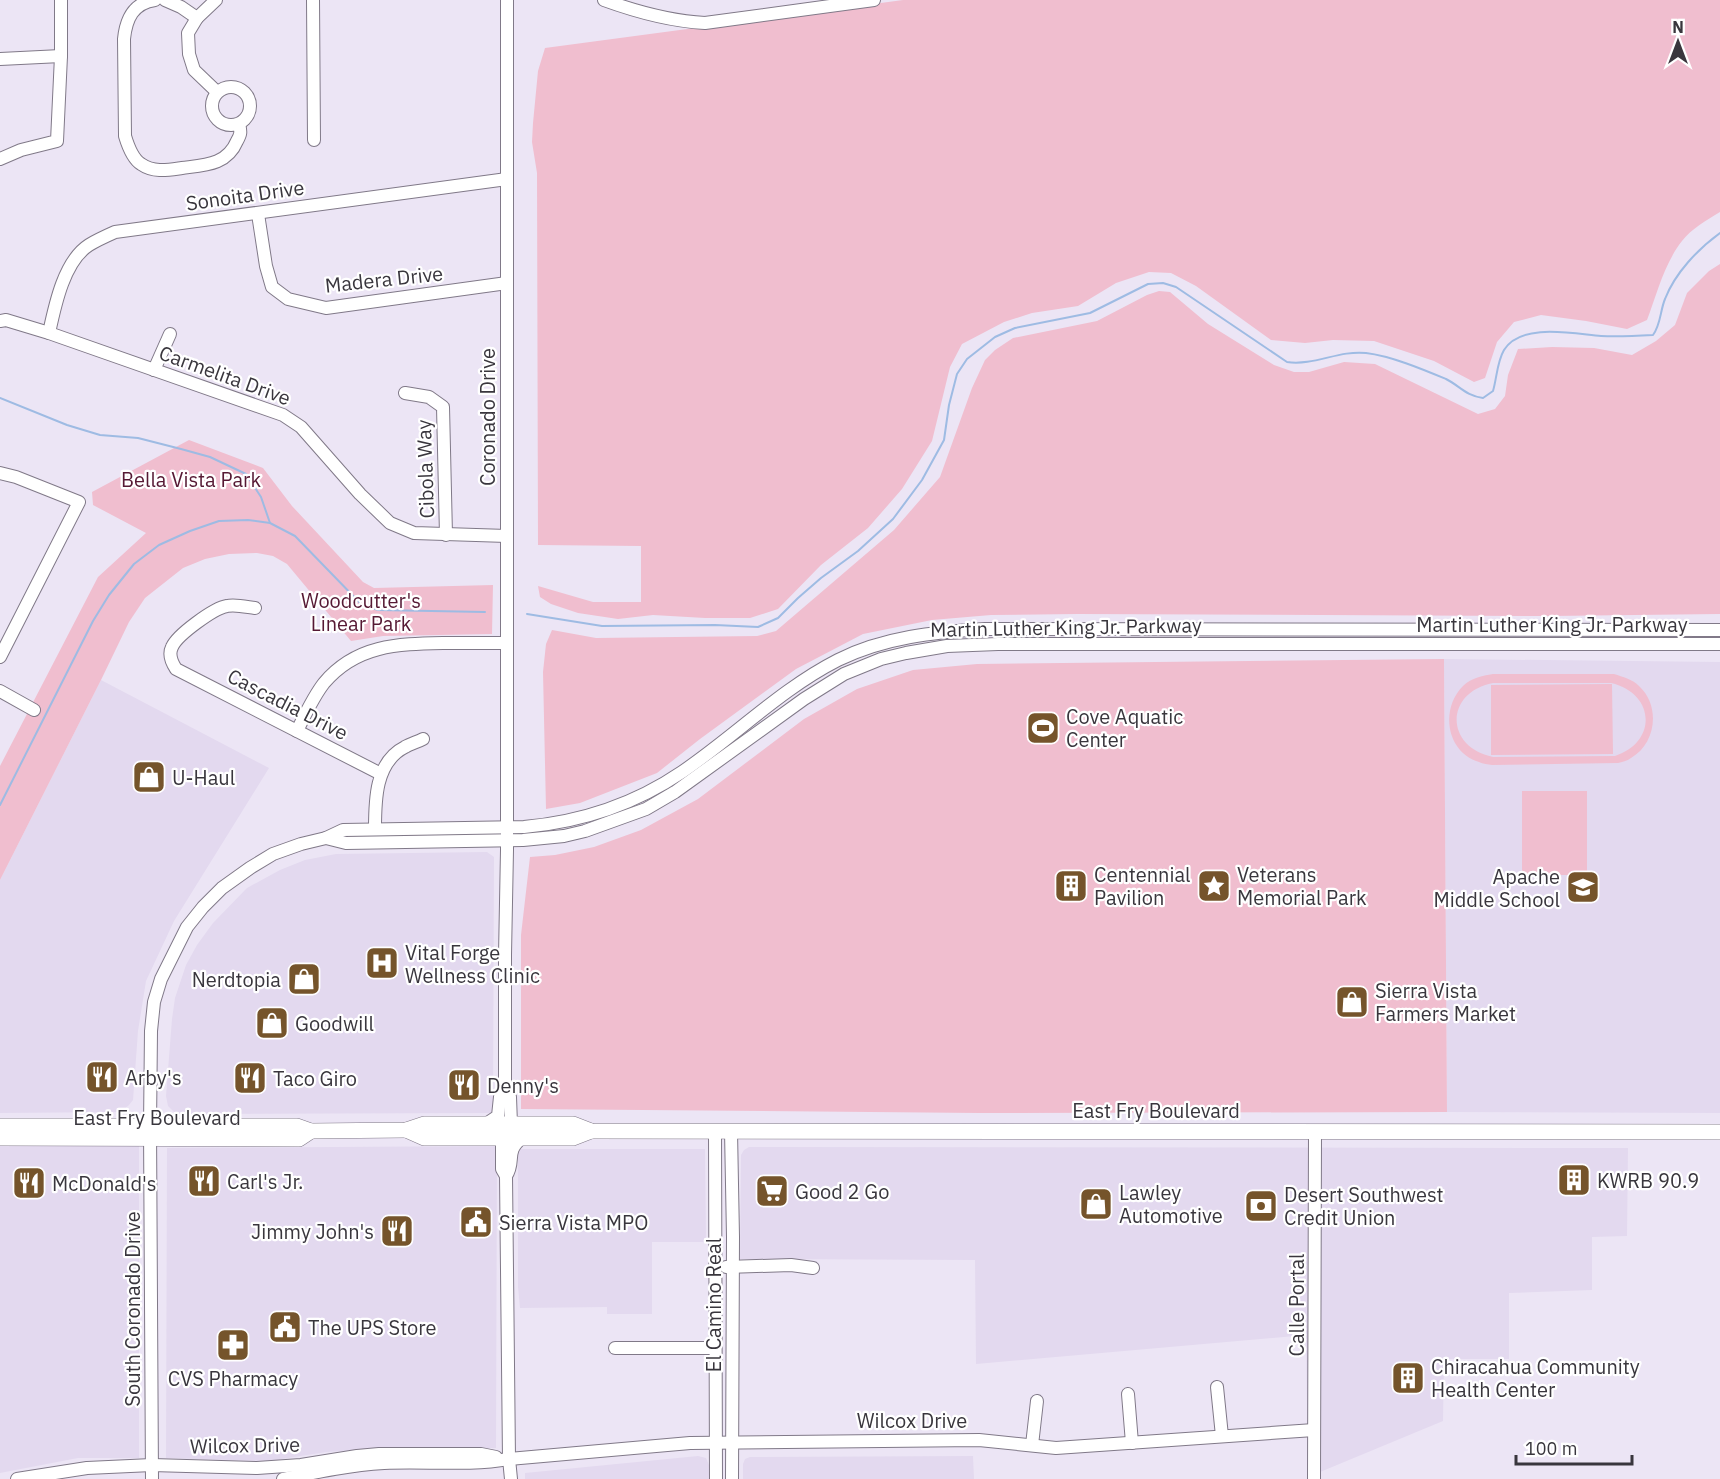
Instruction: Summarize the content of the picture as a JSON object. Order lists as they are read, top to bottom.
{
  "streets": {
    "main road": ["East Fry Boulevard"],
    "street": [
      "Sonoita Drive",
      "Madera Drive",
      "Carmelita Drive",
      "Coronado Drive",
      "Cibola Way",
      "Martin Luther King Jr. Parkway",
      "Cascadia Drive",
      "El Camino Real",
      "Calle Portal",
      "South Coronado Drive",
      "Wilcox Drive"
    ]
  },
  "crossings": [
    ["Sonoita Drive", "Madera Drive"],
    ["Sonoita Drive", "Carmelita Drive"],
    ["Sonoita Drive", "Coronado Drive"],
    ["Madera Drive", "Coronado Drive"],
    ["Carmelita Drive", "Coronado Drive"],
    ["Carmelita Drive", "Cibola Way"],
    ["Coronado Drive", "Martin Luther King Jr. Parkway"],
    ["East Fry Boulevard", "El Camino Real"],
    ["East Fry Boulevard", "Calle Portal"],
    ["East Fry Boulevard", "South Coronado Drive"],
    ["El Camino Real", "Wilcox Drive"],
    ["Calle Portal", "Wilcox Drive"],
    ["South Coronado Drive", "Wilcox Drive"]
  ],
  "parks": ["Bella Vista Park", "Woodcutter's Linear Park"],
  "places": {
    "sports": ["Cove Aquatic Center"],
    "shop": [
      "U-Haul",
      "Nerdtopia",
      "Sierra Vista Farmers Market",
      "Goodwill",
      "Lawley Automotive"
    ],
    "building": ["Centennial Pavilion", "KWRB 90.9", "Chiracahua Community Health Center"],
    "place": ["Veterans Memorial Park"],
    "school or university": ["Apache Middle School"],
    "hospital": ["Vital Forge Wellness Clinic"],
    "restaurant": [
      "Arby's",
      "Taco Giro",
      "Denny's",
      "Carl's Jr.",
      "McDonald's",
      "Jimmy John's"
    ],
    "supermarket": ["Good 2 Go"],
    "bank": ["Desert Southwest Credit Union"],
    "public building": ["Sierra Vista MPO", "The UPS Store"],
    "pharmacy": ["CVS Pharmacy"]
  },
  "scale_bar": "100 m",
  "north": "top"
}
